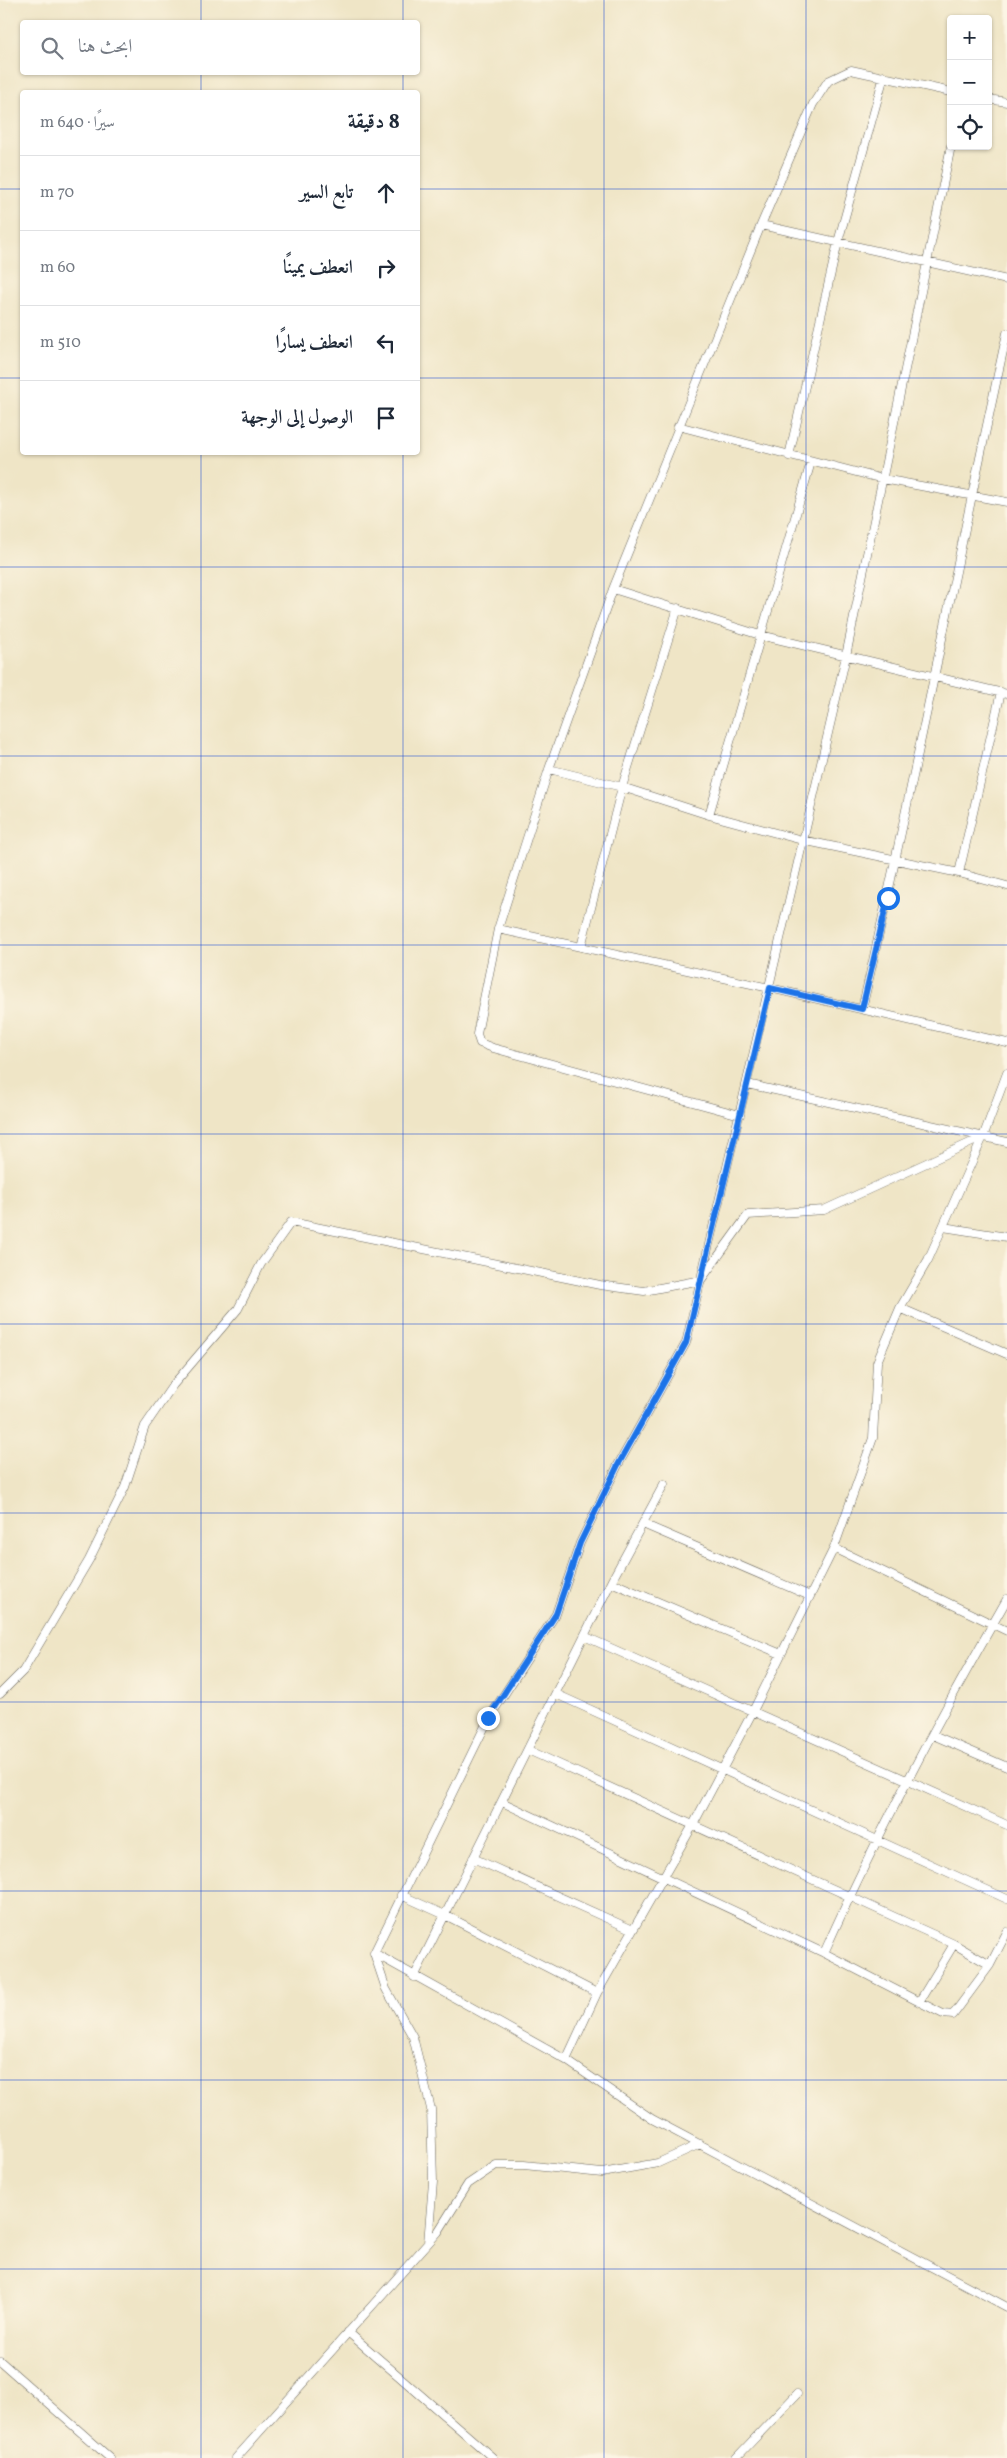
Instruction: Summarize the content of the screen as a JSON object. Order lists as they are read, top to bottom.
{
  "page": {
    "map_buttons": ["+", "−"],
    "search": "ابحث هنا",
    "heading": ["8 دقيقة", "سيرًا · 640 m"],
    "list": [
      ["تابع السير", "70 m"],
      ["انعطف يمينًا", "60 m"],
      ["انعطف يسارًا", "510 m"],
      "الوصول إلى الوجهة"
    ]
  }
}
